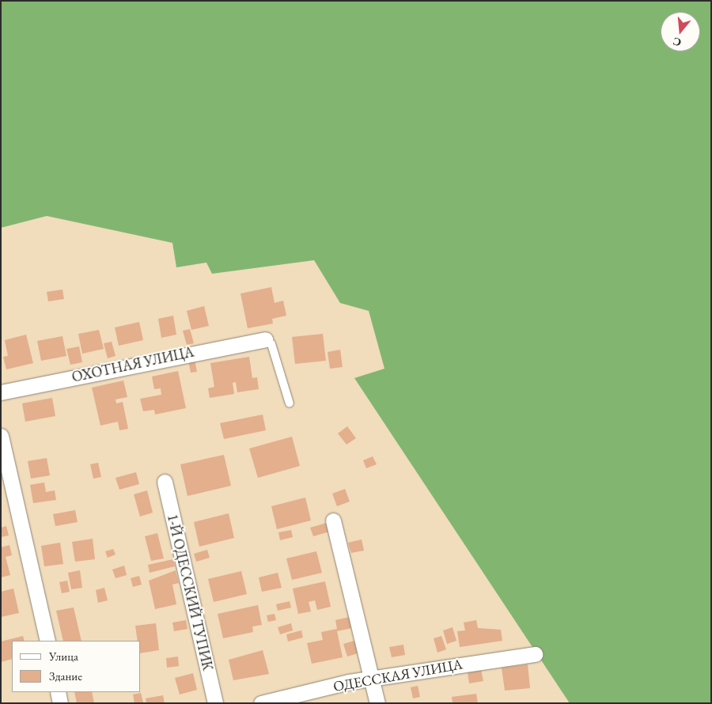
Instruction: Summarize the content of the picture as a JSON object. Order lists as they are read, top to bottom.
{
  "streets": {
    "street": ["ОХОТНАЯ УЛИЦА", "1-Й ОДЕССКИЙ ТУПИК", "ОДЕССКАЯ УЛИЦА"]
  },
  "legend": ["Улица", "Здание"],
  "north": "bottom"
}
